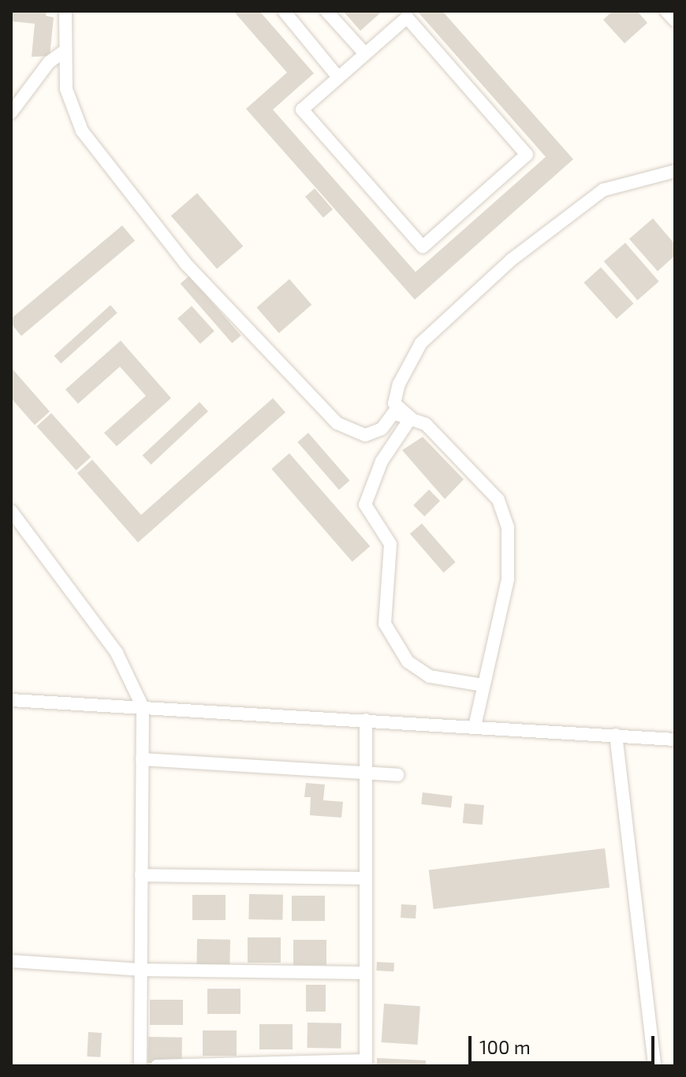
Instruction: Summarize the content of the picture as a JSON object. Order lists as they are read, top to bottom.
{
  "scale_bar": "100 m"
}
